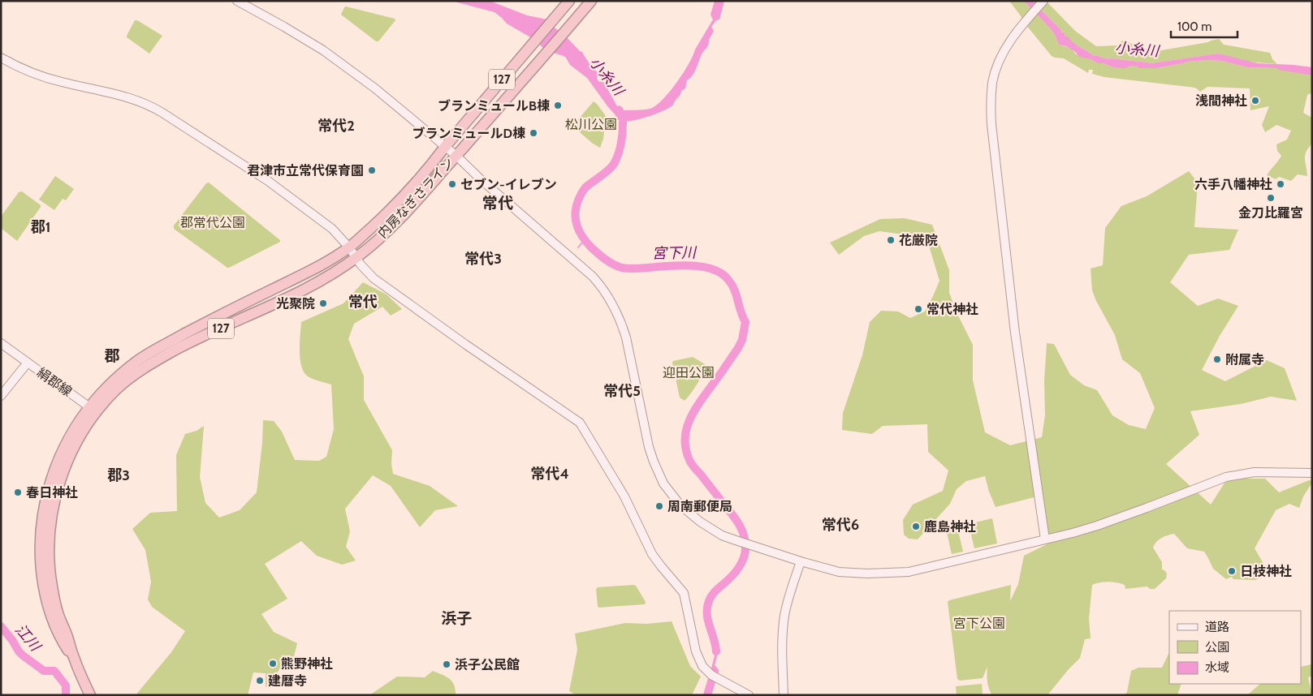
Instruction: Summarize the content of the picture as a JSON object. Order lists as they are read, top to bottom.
{
  "streets": {
    "highway": ["127", "内房なぎさライン"],
    "street": ["絹郡線"]
  },
  "crossings": [
    ["内房なぎさライン", "絹郡線"]
  ],
  "districts": [
    "常代2",
    "常代",
    "郡1",
    "常代3",
    "常代",
    "郡",
    "常代5",
    "常代4",
    "郡3",
    "常代6",
    "浜子"
  ],
  "water": ["小糸川", "宮下川", "江川"],
  "parks": [
    "松川公園",
    "郡常代公園",
    "迎田公園",
    "宮下公園"
  ],
  "places": [
    "浅間神社",
    "ブランミュールB棟",
    "ブランミュールD棟",
    "君津市立常代保育園",
    "セブン-イレブン",
    "六手八幡神社",
    "金刀比羅宮",
    "花厳院",
    "光聚院",
    "常代神社",
    "附属寺",
    "春日神社",
    "周南郵便局",
    "鹿島神社",
    "日枝神社",
    "熊野神社",
    "浜子公民館",
    "建暦寺"
  ],
  "legend": ["道路", "公園", "水域"],
  "scale_bar": "100 m"
}
